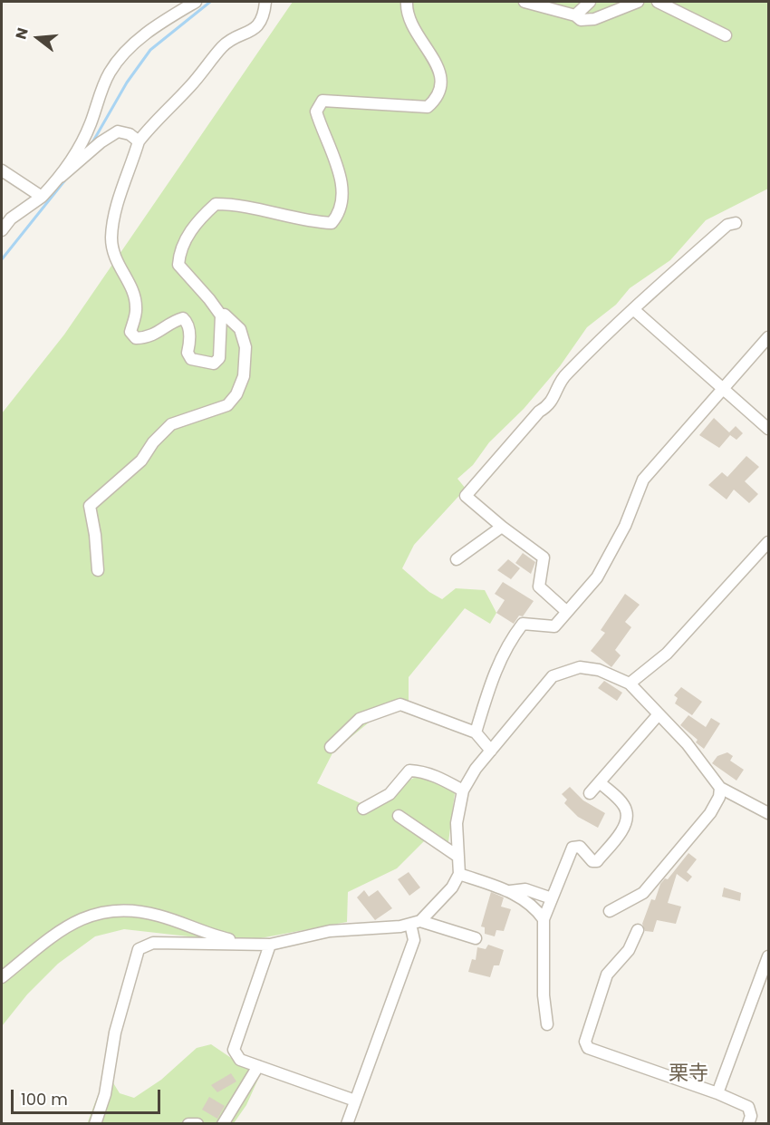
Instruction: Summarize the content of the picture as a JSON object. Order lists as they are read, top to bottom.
{
  "districts": ["栗寺"],
  "scale_bar": "100 m",
  "north": "left"
}
